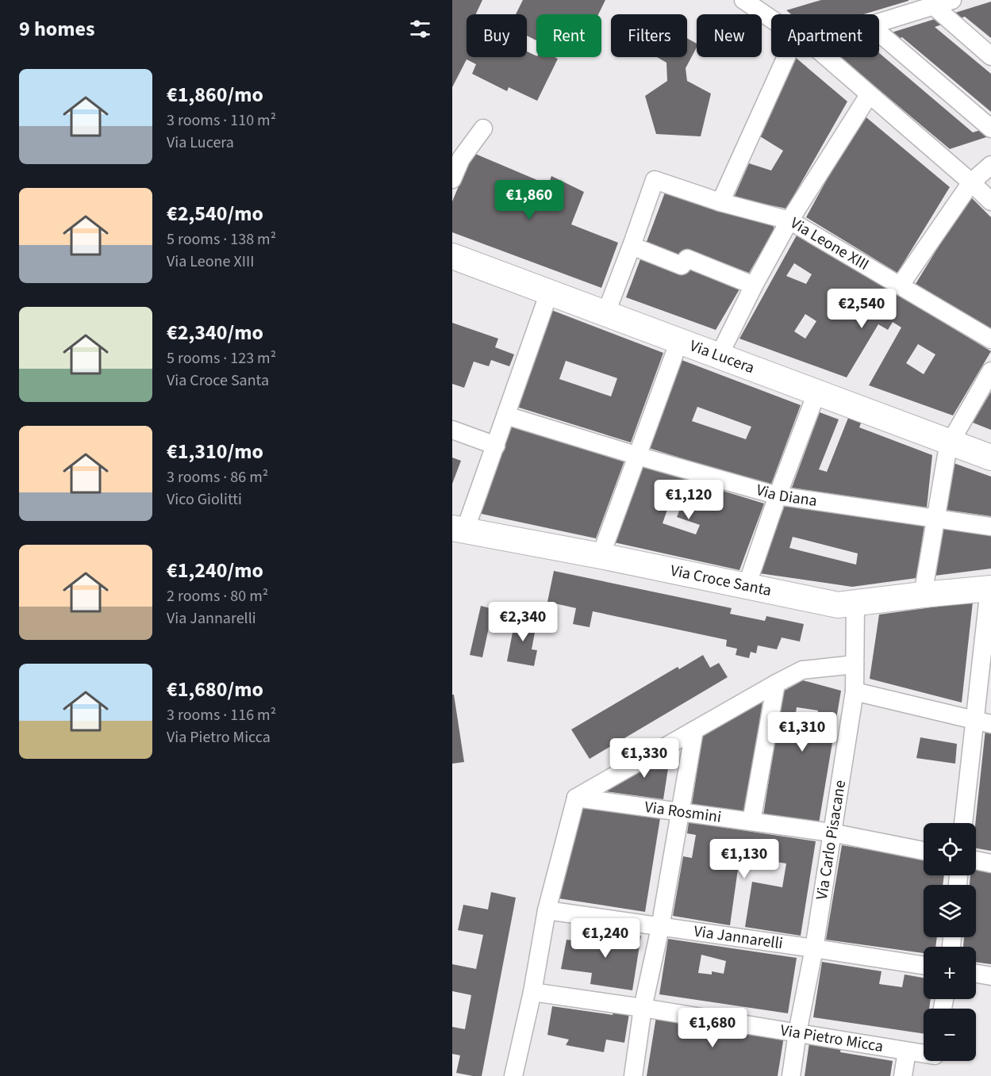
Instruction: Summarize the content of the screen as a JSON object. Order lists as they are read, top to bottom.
{
  "streets": {
    "street": [
      "Via Leone XIII",
      "Via Lucera",
      "Via Diana",
      "Via Croce Santa",
      "Via Rosmini",
      "Via Carlo Pisacane",
      "Via Jannarelli",
      "Via Pietro Micca"
    ]
  },
  "crossings": [
    ["Via Croce Santa", "Via Carlo Pisacane"],
    ["Via Rosmini", "Via Carlo Pisacane"],
    ["Via Carlo Pisacane", "Via Jannarelli"],
    ["Via Carlo Pisacane", "Via Pietro Micca"]
  ],
  "page": {
    "heading": "9 homes",
    "chip": [
      "Buy",
      "Rent",
      "Filters",
      "New",
      "Apartment"
    ],
    "list": [
      {
        "name": "€1,860/mo",
        "note": "3 rooms · 110 m² · Via Lucera"
      },
      {
        "name": "€2,540/mo",
        "note": "5 rooms · 138 m² · Via Leone XIII"
      },
      {
        "name": "€2,340/mo",
        "note": "5 rooms · 123 m² · Via Croce Santa"
      },
      {
        "name": "€1,310/mo",
        "note": "3 rooms · 86 m² · Vico Giolitti"
      },
      {
        "name": "€1,240/mo",
        "note": "2 rooms · 80 m² · Via Jannarelli"
      },
      {
        "name": "€1,680/mo",
        "note": "3 rooms · 116 m² · Via Pietro Micca"
      }
    ],
    "price": [
      "€1,860",
      "€2,540",
      "€1,120",
      "€2,340",
      "€1,310",
      "€1,330",
      "€1,130",
      "€1,240",
      "€1,680"
    ],
    "map_buttons": ["+", "−"]
  }
}
